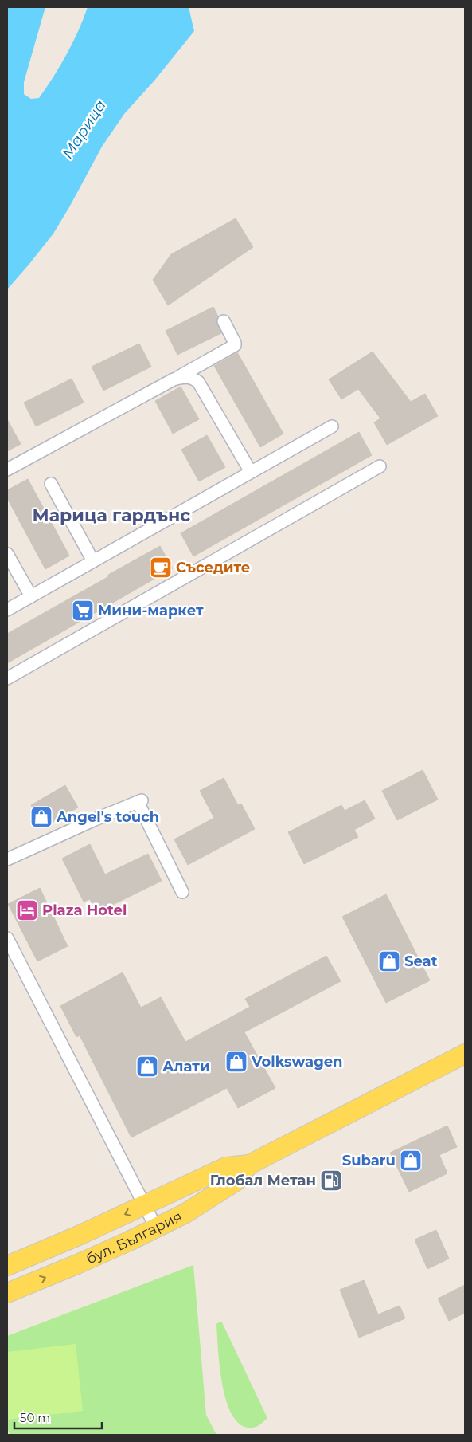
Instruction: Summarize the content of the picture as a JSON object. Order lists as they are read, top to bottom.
{
  "streets": {
    "main road": ["бул. България"]
  },
  "districts": ["Марица гардънс"],
  "water": ["Марица"],
  "places": {
    "cafe": ["Съседите"],
    "supermarket": ["Мини-маркет"],
    "shop": [
      "Angel's touch",
      "Seat",
      "Volkswagen",
      "Алати",
      "Subaru"
    ],
    "hotel": ["Plaza Hotel"],
    "fuel station": ["Глобал Метан"]
  },
  "scale_bar": "50 m"
}
